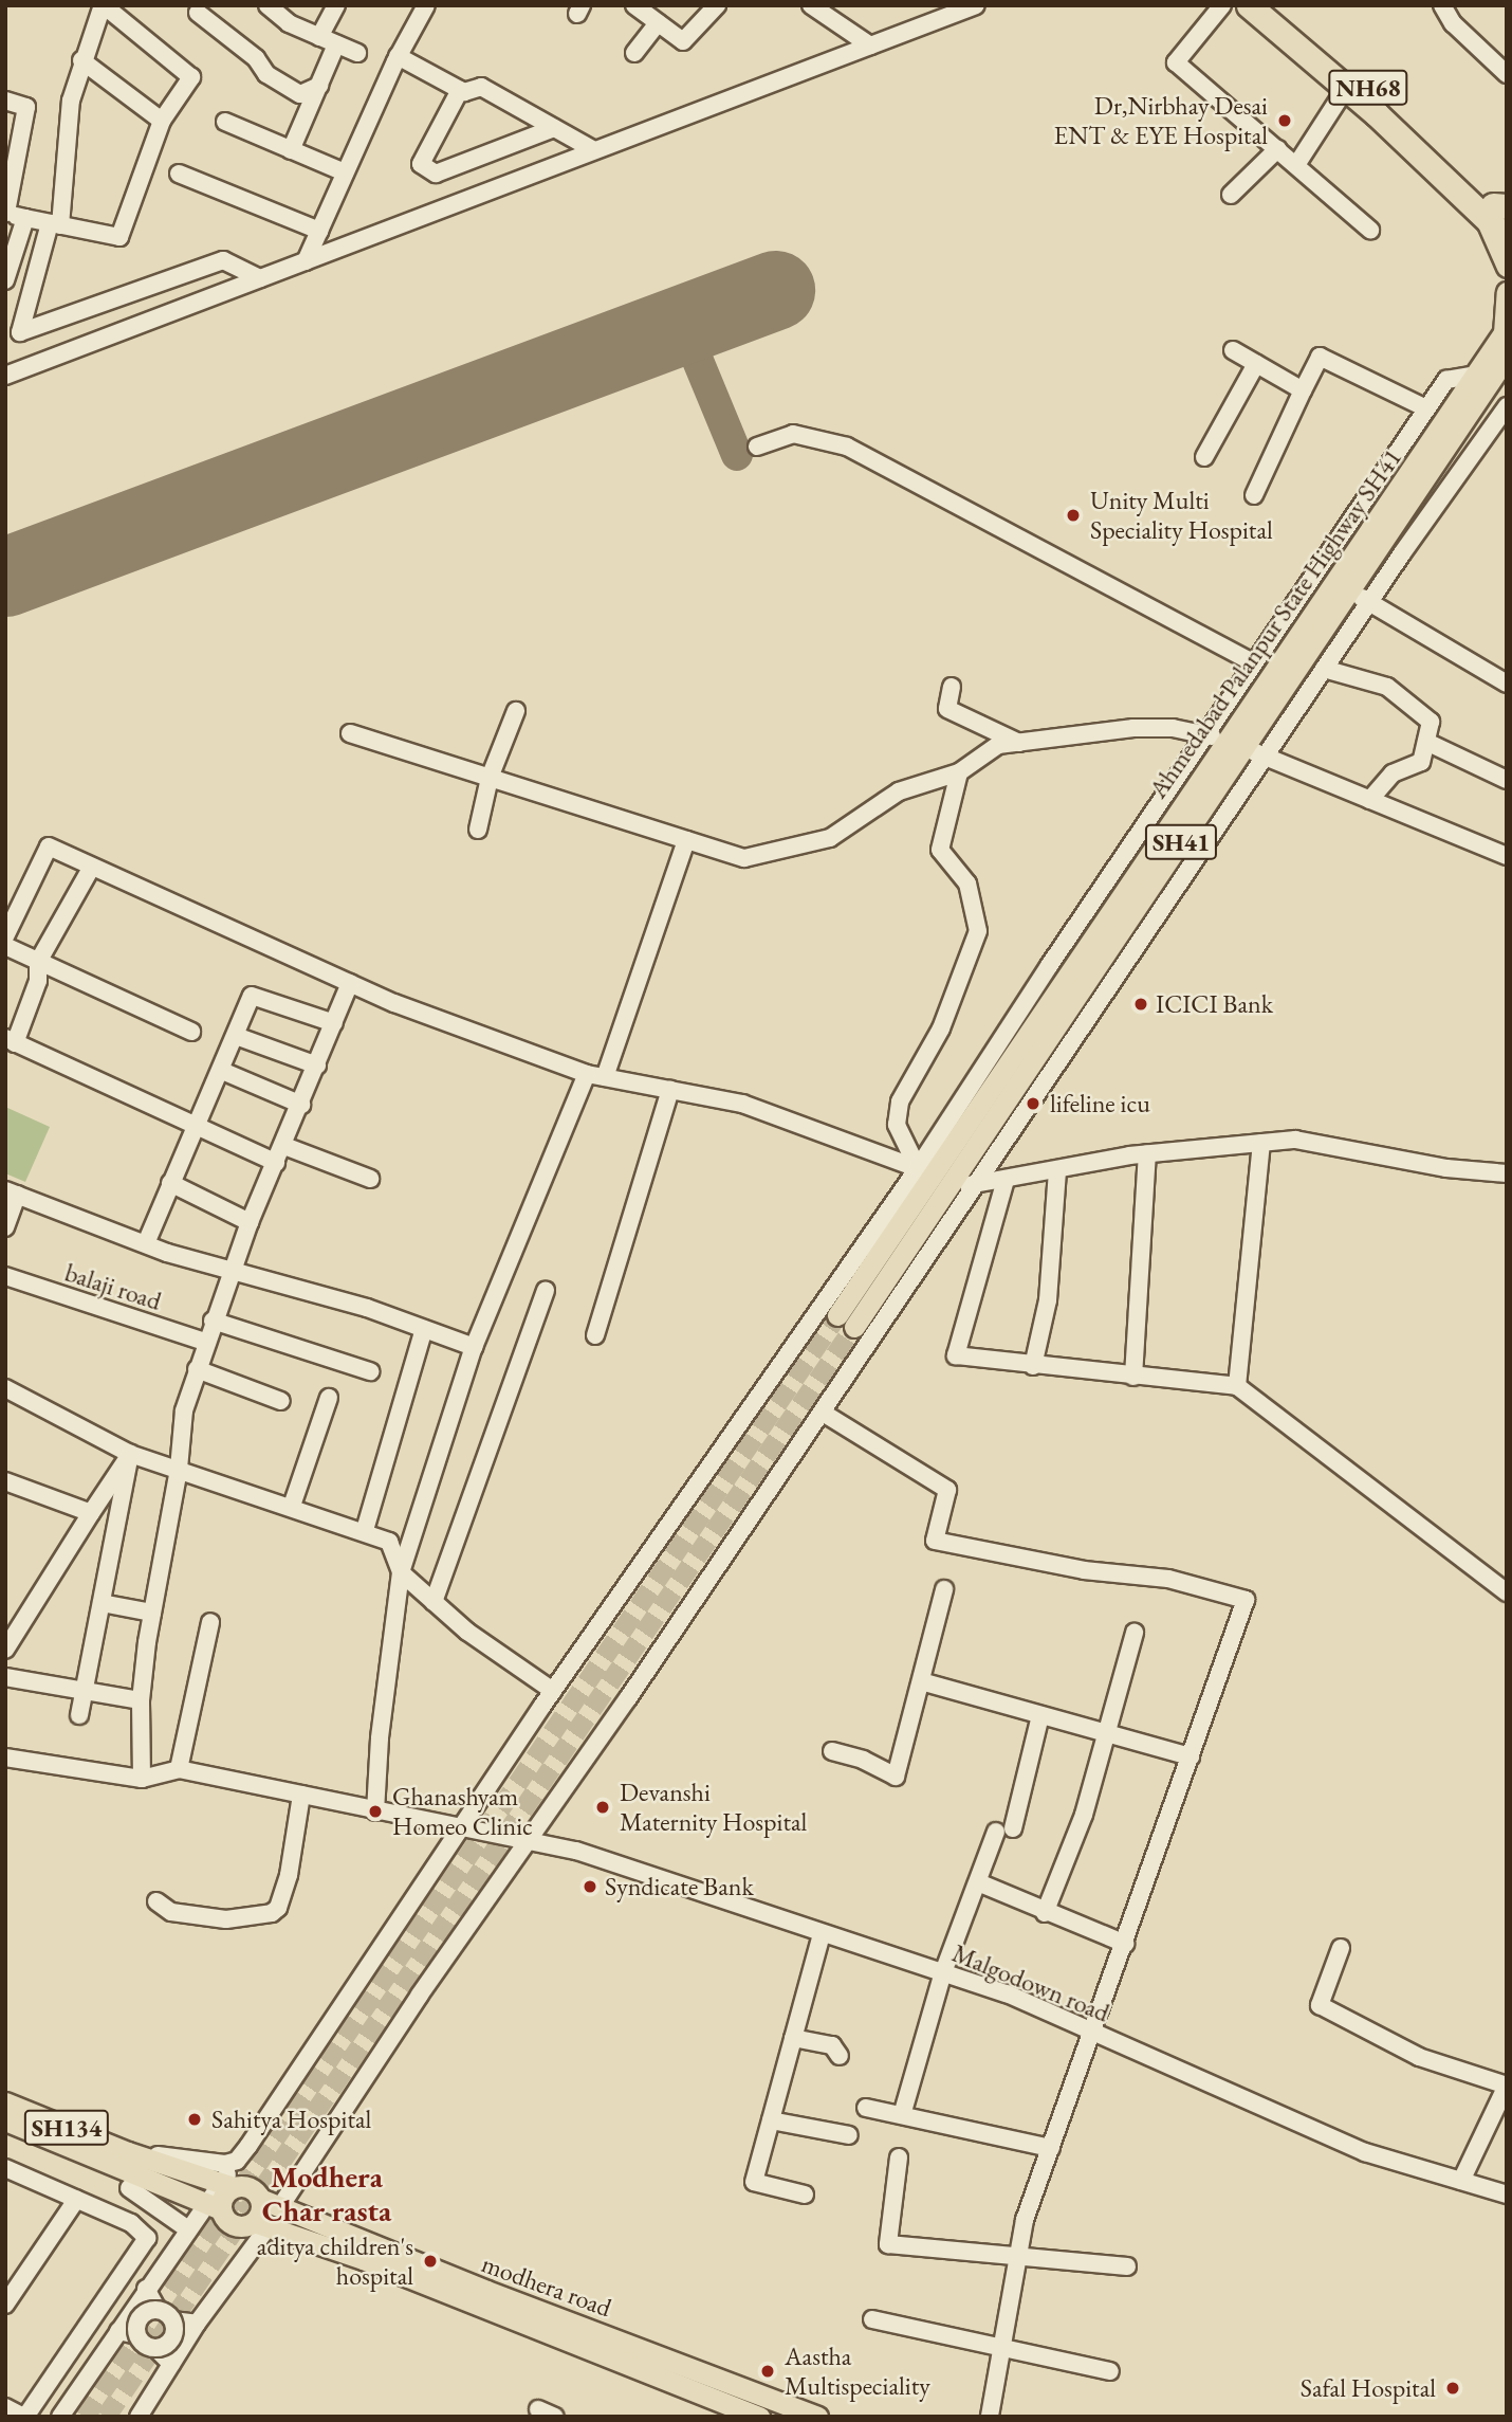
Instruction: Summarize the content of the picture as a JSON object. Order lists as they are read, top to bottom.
{
  "streets": {
    "highway": ["NH68"],
    "main road": [
      "Ahmedabad Palanpur State Highway SH41",
      "SH41",
      "SH134",
      "modhera road"
    ],
    "street": ["balaji road", "Malgodown road"]
  },
  "crossings": [
    ["SH134", "modhera road"]
  ],
  "districts": ["Modhera Char rasta"],
  "places": [
    "Dr,Nirbhay Desai ENT & EYE Hospital",
    "Unity Multi Speciality Hospital",
    "ICICI Bank",
    "lifeline icu",
    "Devanshi Maternity Hospital",
    "Ghanashyam Homeo Clinic",
    "Syndicate Bank",
    "Sahitya Hospital",
    "aditya children's hospital",
    "Aastha Multispeciality",
    "Safal Hospital"
  ]
}
